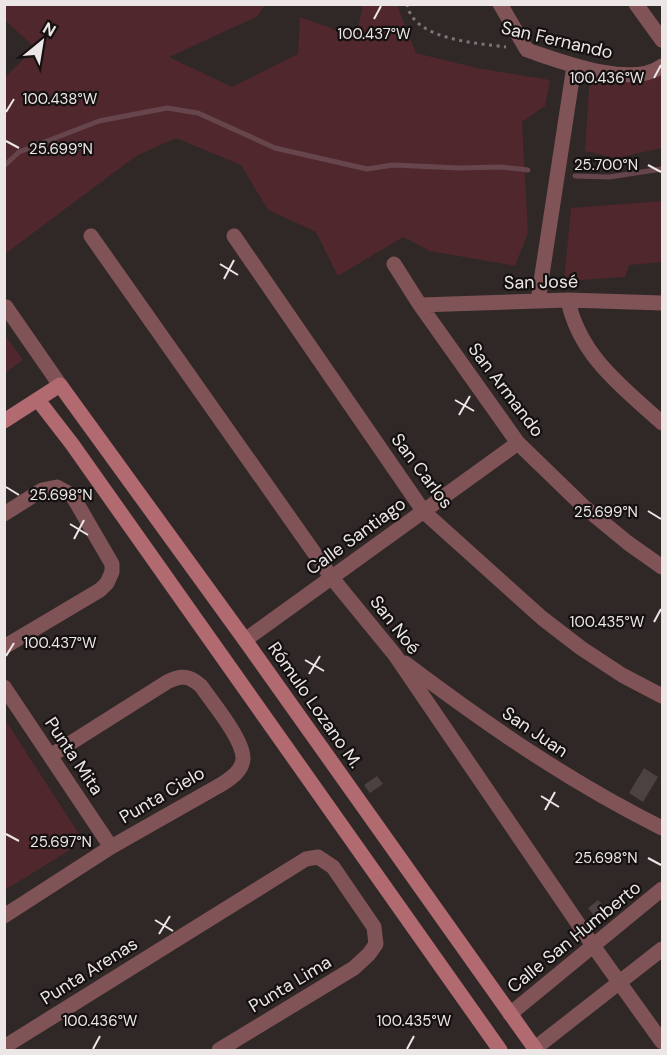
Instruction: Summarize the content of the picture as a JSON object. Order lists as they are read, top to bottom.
{
  "streets": {
    "street": [
      "San Fernando",
      "San José",
      "San Armando",
      "San Carlos",
      "Calle Santiago",
      "San Noé",
      "Rómulo Lozano M.",
      "San Juan",
      "Punta Mita",
      "Punta Cielo",
      "Calle San Humberto",
      "Punta Arenas",
      "Punta Lima"
    ]
  },
  "crossings": [
    ["San José", "San Armando"],
    ["San Armando", "Calle Santiago"],
    ["San Carlos", "Calle Santiago"],
    ["Calle Santiago", "San Noé"],
    ["Calle Santiago", "Rómulo Lozano M."],
    ["San Noé", "San Juan"],
    ["San Noé", "Calle San Humberto"],
    ["Rómulo Lozano M.", "Calle San Humberto"],
    ["Punta Mita", "Punta Cielo"],
    ["Punta Arenas", "Punta Lima"]
  ],
  "north": "top right",
  "coordinates": [
    "100.437°W",
    "100.436°W",
    "100.438°W",
    "25.699°N",
    "25.700°N",
    "25.698°N",
    "100.435°W",
    "25.697°N"
  ]
}
